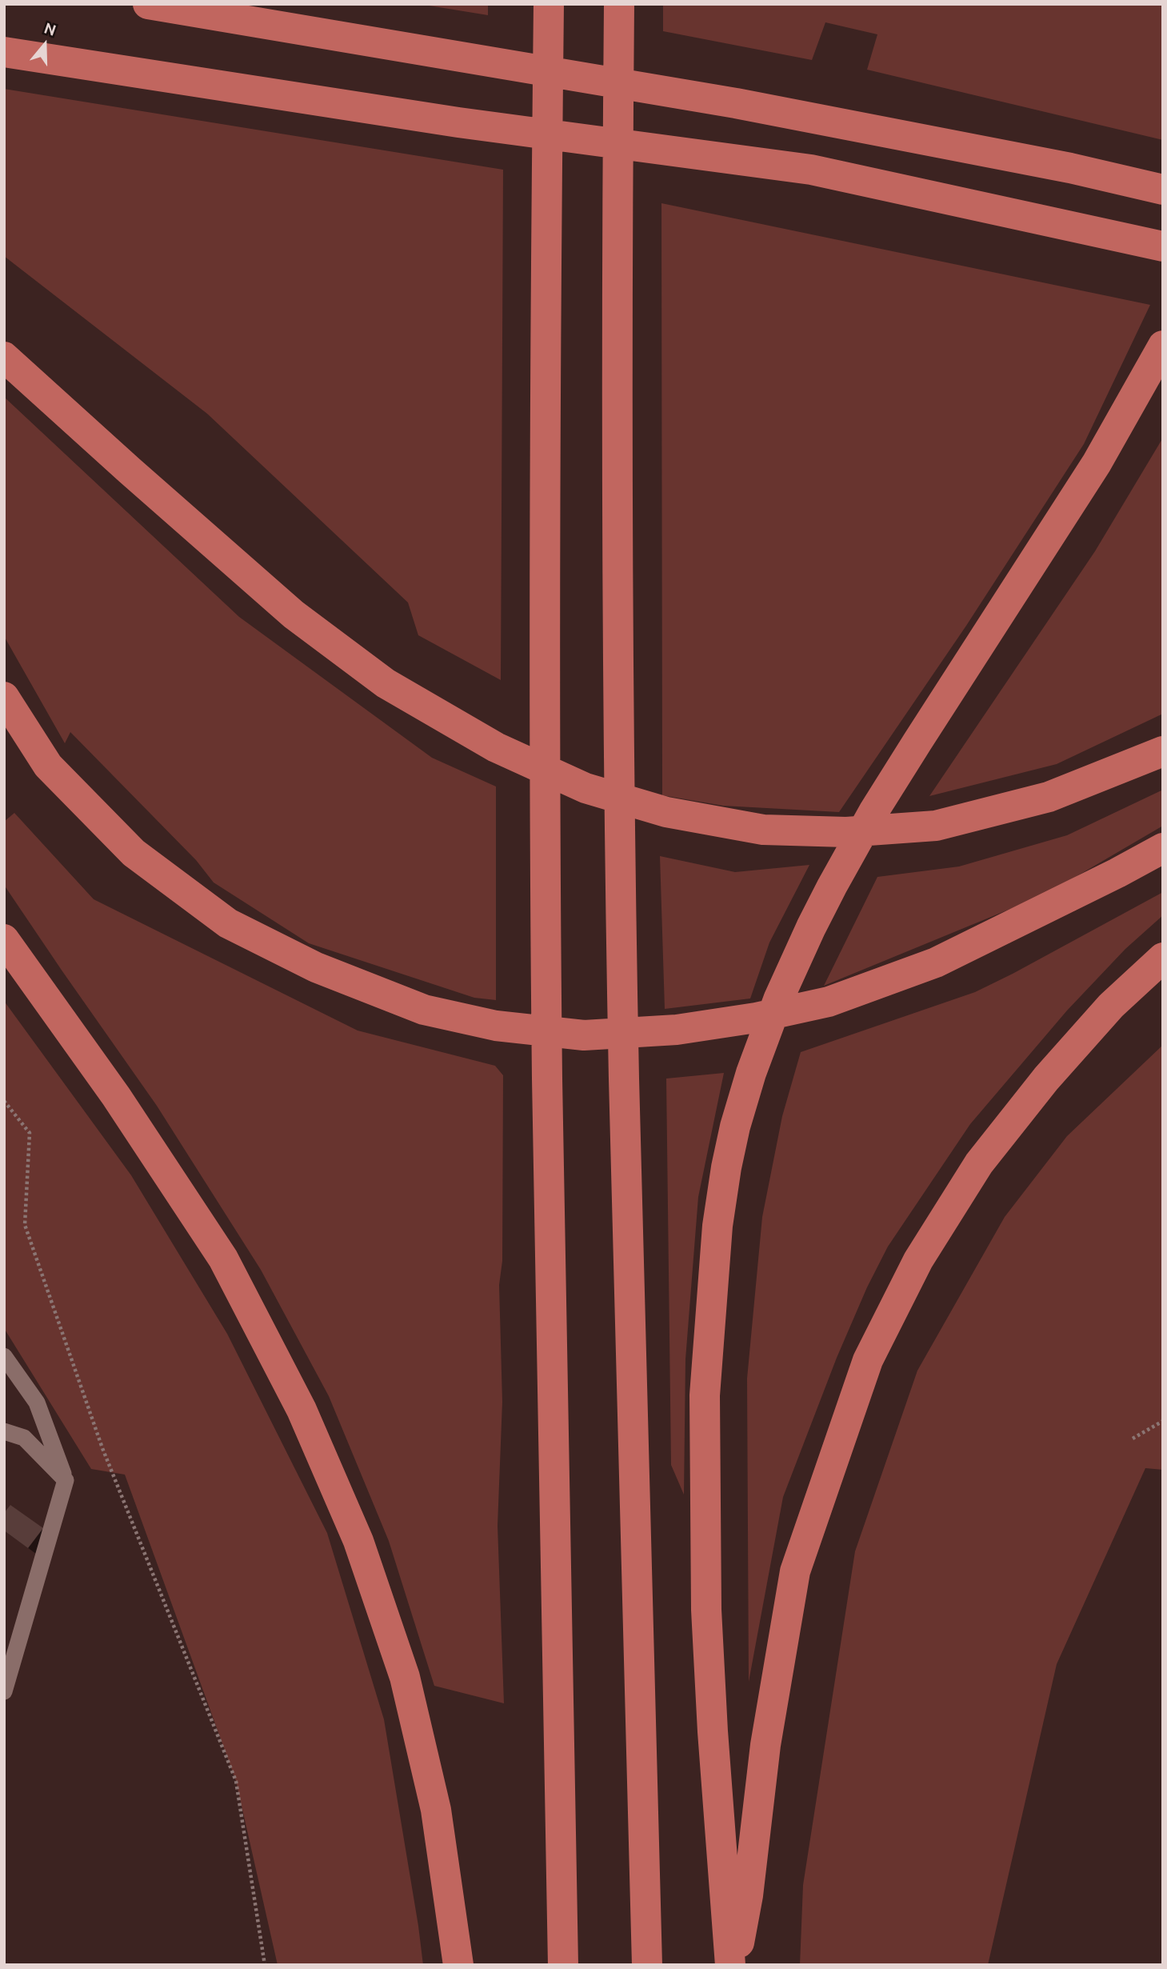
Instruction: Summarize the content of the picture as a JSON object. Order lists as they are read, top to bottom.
{
  "north": "top"
}
